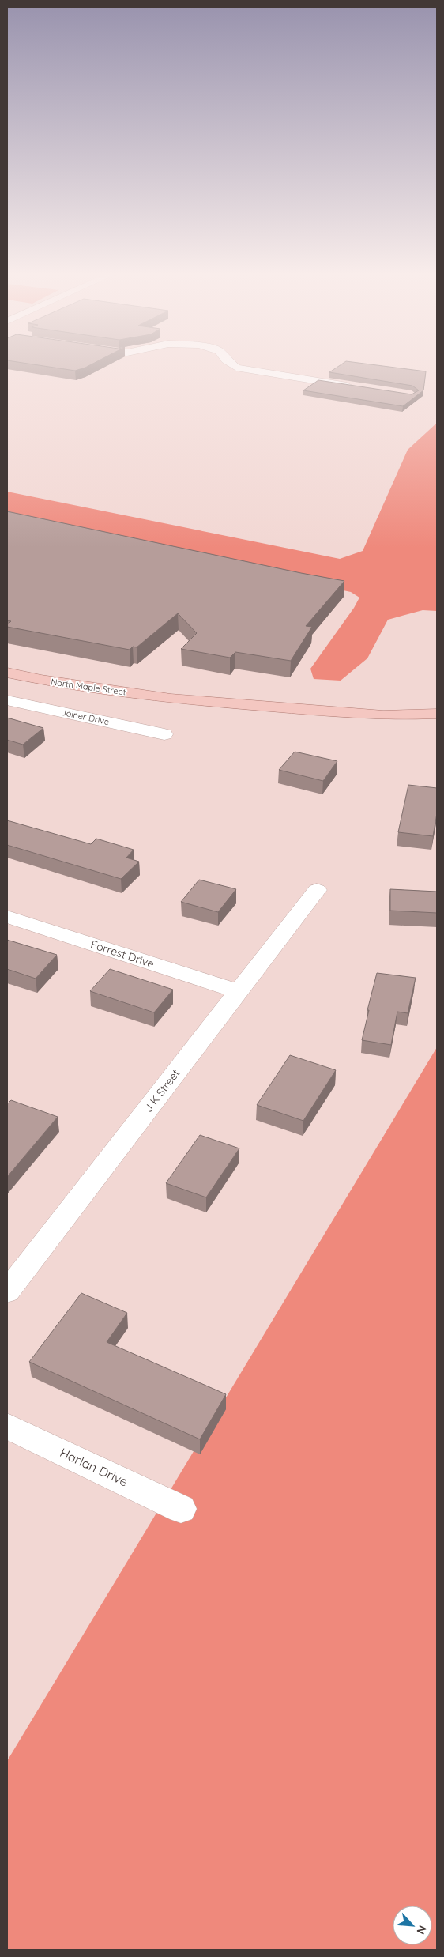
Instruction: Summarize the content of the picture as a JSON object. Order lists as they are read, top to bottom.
{
  "streets": {
    "main road": ["North Maple Street"],
    "street": [
      "Joiner Drive",
      "Forrest Drive",
      "J K Street",
      "Harlan Drive"
    ]
  },
  "crossings": [
    ["Forrest Drive", "J K Street"]
  ],
  "north": "bottom right"
}
